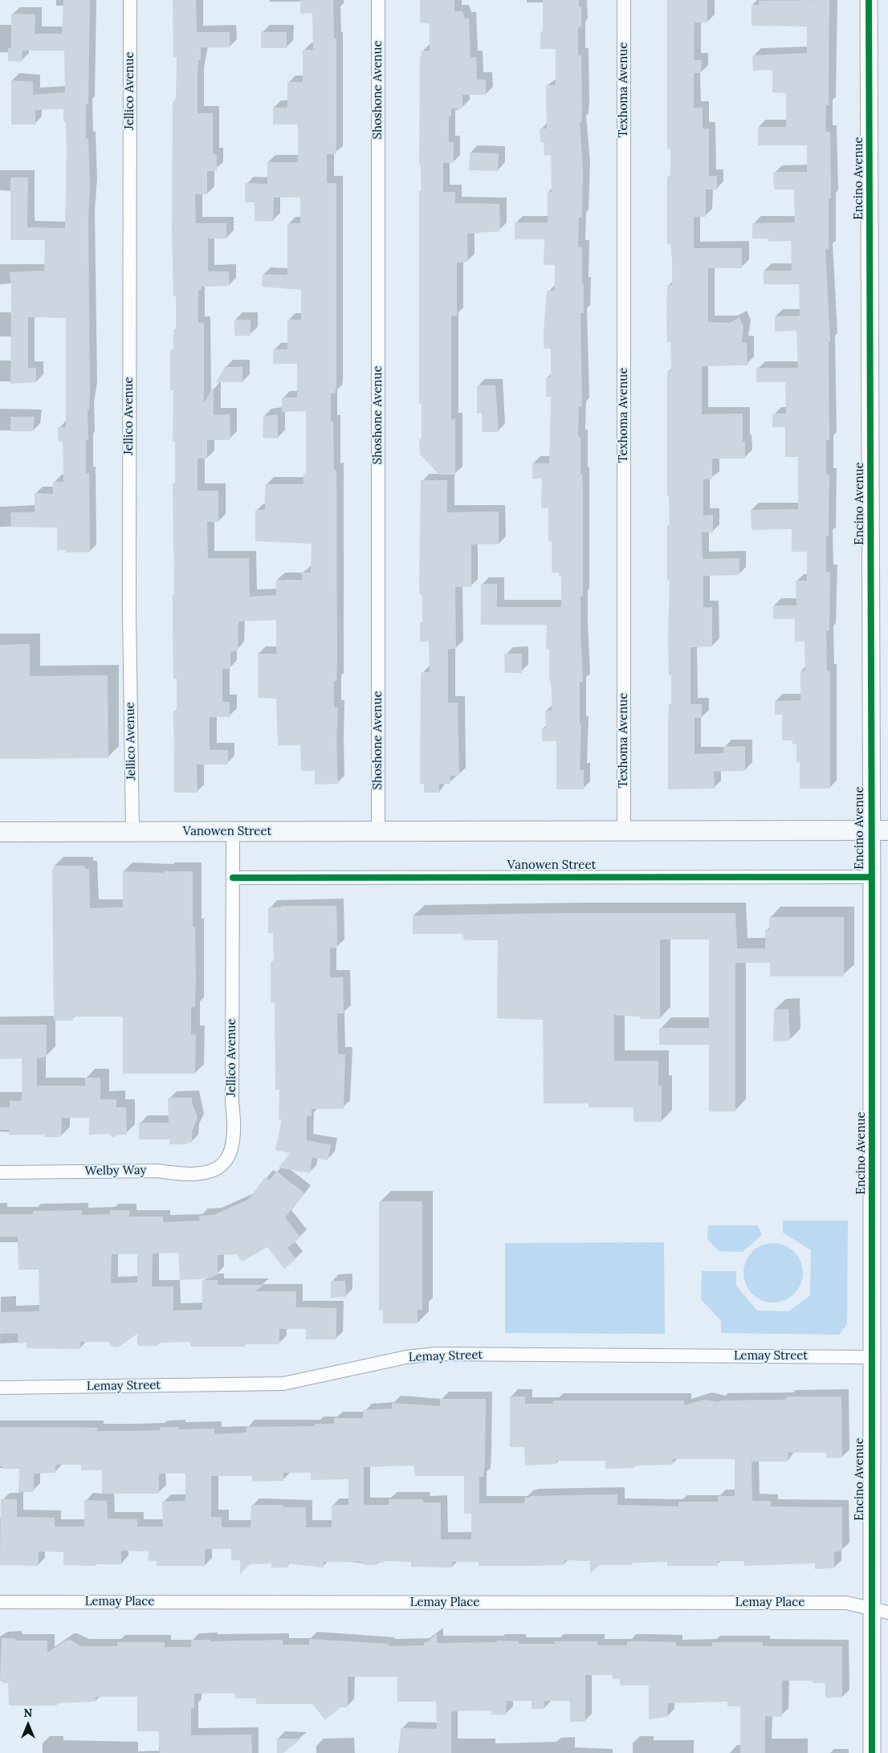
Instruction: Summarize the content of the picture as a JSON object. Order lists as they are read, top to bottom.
{
  "streets": {
    "main road": ["Vanowen Street"],
    "street": [
      "Shoshone Avenue",
      "Texhoma Avenue",
      "Jellico Avenue",
      "Encino Avenue",
      "Welby Way",
      "Lemay Street",
      "Lemay Place"
    ]
  },
  "crossings": [
    ["Shoshone Avenue", "Vanowen Street"],
    ["Texhoma Avenue", "Vanowen Street"],
    ["Jellico Avenue", "Vanowen Street"],
    ["Jellico Avenue", "Welby Way"],
    ["Encino Avenue", "Vanowen Street"],
    ["Encino Avenue", "Lemay Street"],
    ["Encino Avenue", "Lemay Place"]
  ],
  "north": "top"
}
